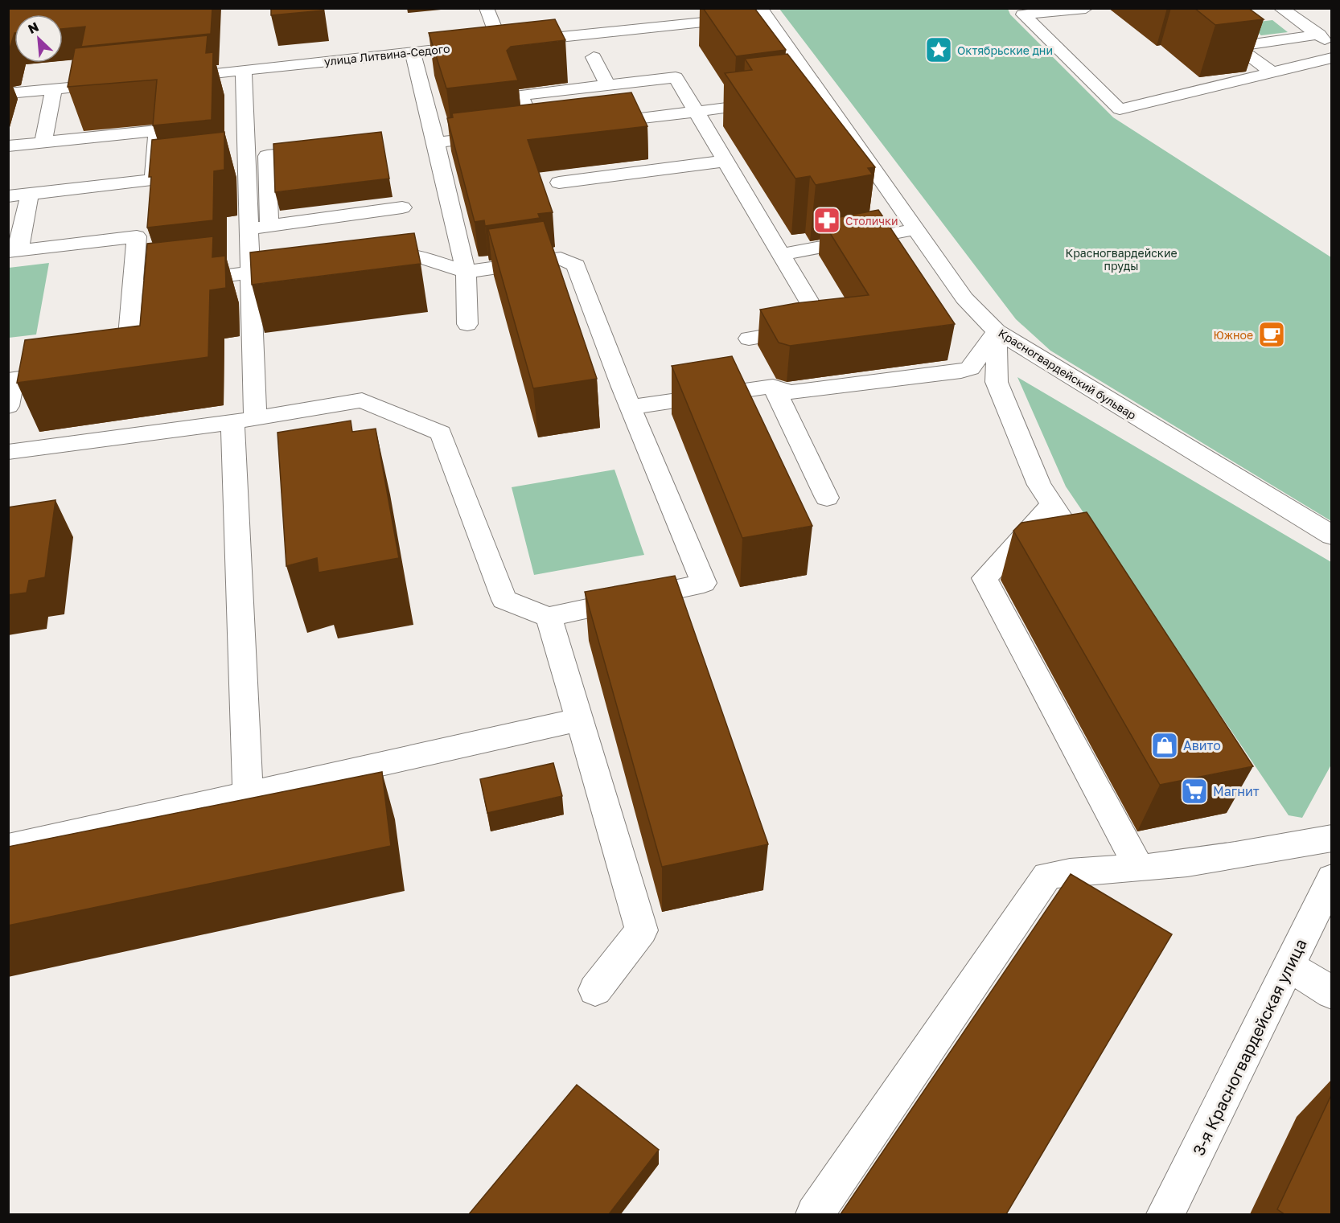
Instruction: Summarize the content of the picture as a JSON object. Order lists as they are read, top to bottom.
{
  "streets": {
    "street": ["улица Литвина-Седого", "Красногвардейский бульвар", "3-я Красногвардейская улица"]
  },
  "crossings": [
    ["улица Литвина-Седого", "Красногвардейский бульвар"]
  ],
  "parks": ["Красногвардейские пруды"],
  "places": {
    "place": ["Октябрьские дни"],
    "pharmacy": ["Столички"],
    "cafe": ["Южное"],
    "shop": ["Авито"],
    "supermarket": ["Магнит"]
  },
  "north": "top left"
}
